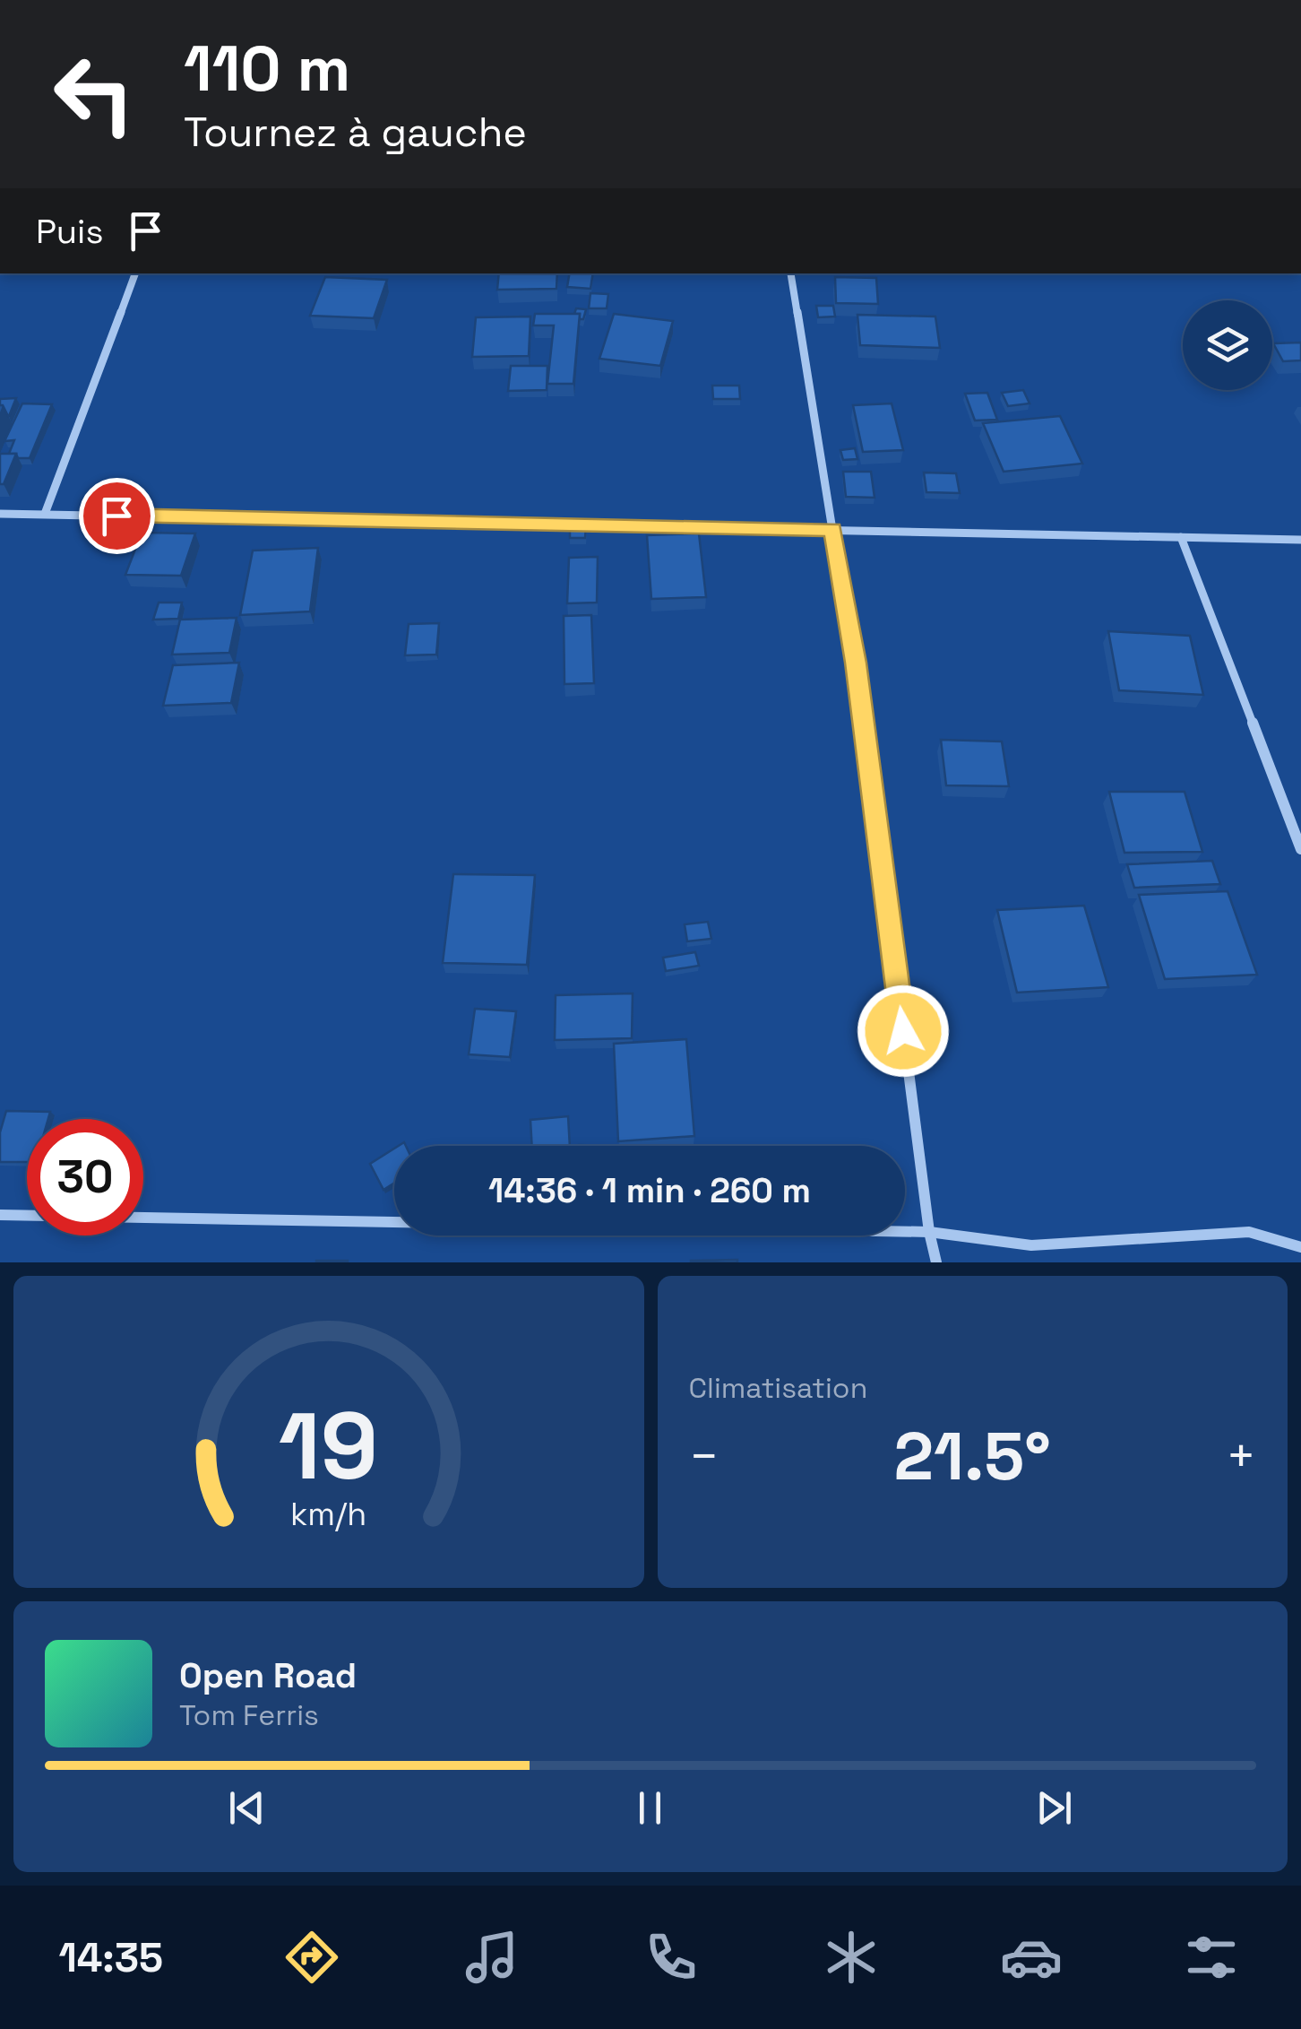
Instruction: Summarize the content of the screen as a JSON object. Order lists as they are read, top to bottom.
{
  "page": {
    "turn": ["110 m", "Tournez à gauche"],
    "then": "Puis",
    "limit": "30",
    "trip": "14:36 · 1 min · 260 m",
    "tile": "Climatisation",
    "heat": ["−", "21.5°", "+"],
    "song": ["Open Road", "Tom Ferris"],
    "tabs": "14:35",
    "gauge": ["19", "km/h"]
  }
}
